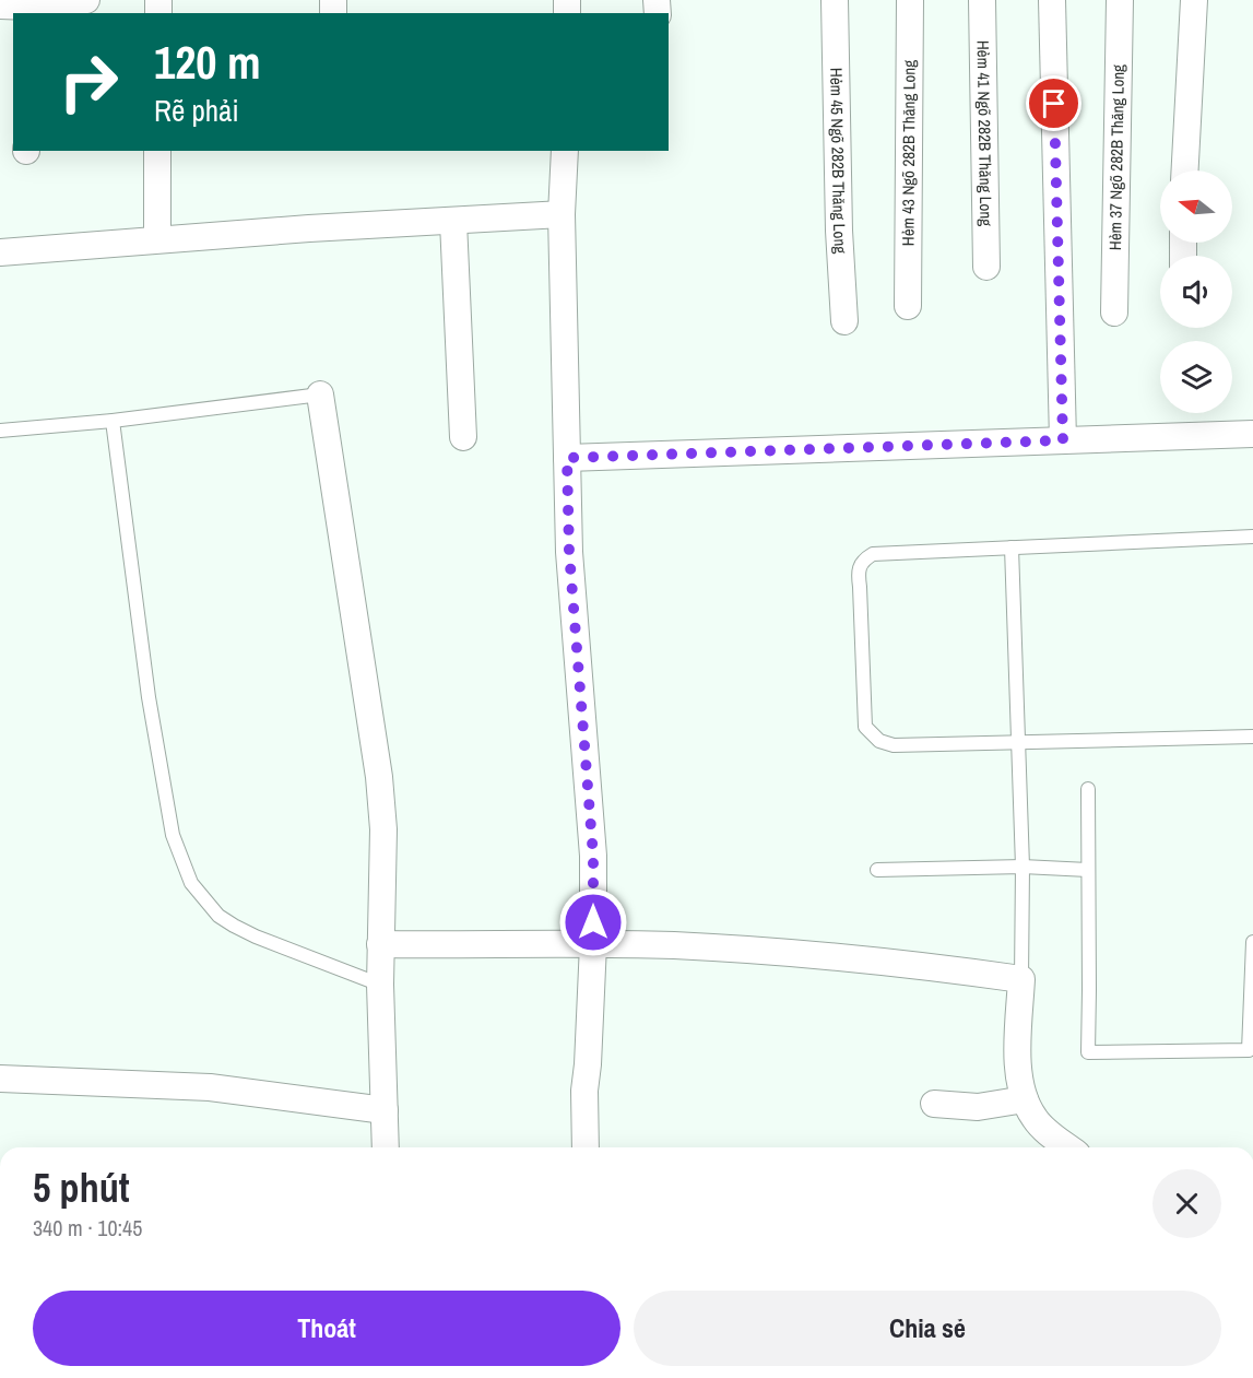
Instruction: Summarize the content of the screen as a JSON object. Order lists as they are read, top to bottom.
{
  "streets": {
    "street": [
      "Hẻm 41 Ngõ 282B Thăng Long",
      "Hẻm 43 Ngõ 282B Thăng Long",
      "Hẻm 37 Ngõ 282B Thăng Long",
      "Hẻm 45 Ngõ 282B Thăng Long"
    ]
  },
  "north": "left",
  "page": {
    "turn": ["120 m", "Rẽ phải"],
    "heading": ["5 phút", "340 m · 10:45"],
    "buttons": ["Thoát", "Chia sẻ"]
  }
}
